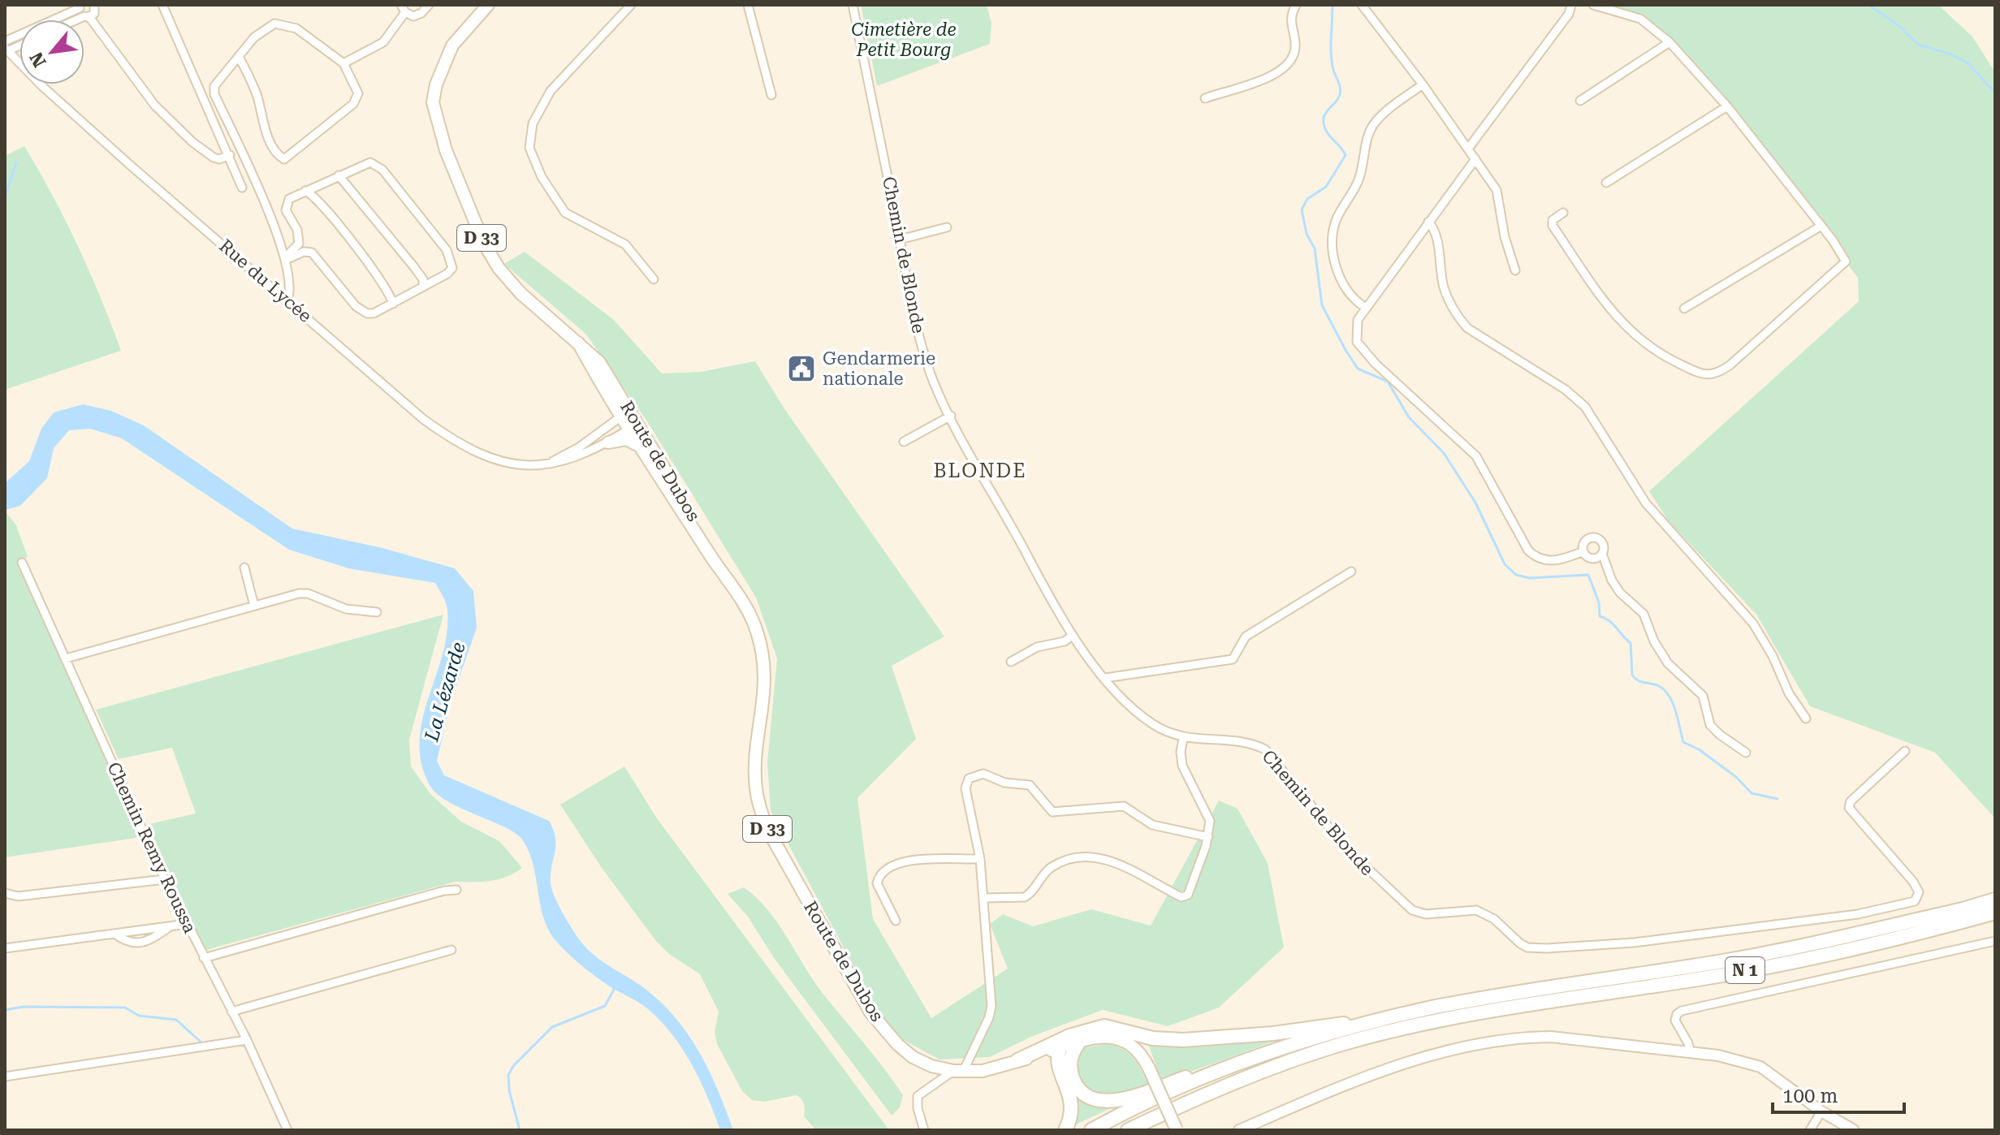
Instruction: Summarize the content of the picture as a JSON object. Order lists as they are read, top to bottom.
{
  "streets": {
    "highway": ["N 1"],
    "main road": ["D 33", "Route de Dubos"],
    "street": ["Chemin de Blonde", "Rue du Lycée", "Chemin Remy Roussa"]
  },
  "crossings": [
    ["Rue du Lycée", "Route de Dubos"]
  ],
  "districts": ["BLONDE"],
  "water": ["La Lézarde"],
  "parks": ["Cimetière de Petit Bourg"],
  "places": {
    "public building": ["Gendarmerie nationale"]
  },
  "scale_bar": "100 m",
  "north": "bottom left"
}
